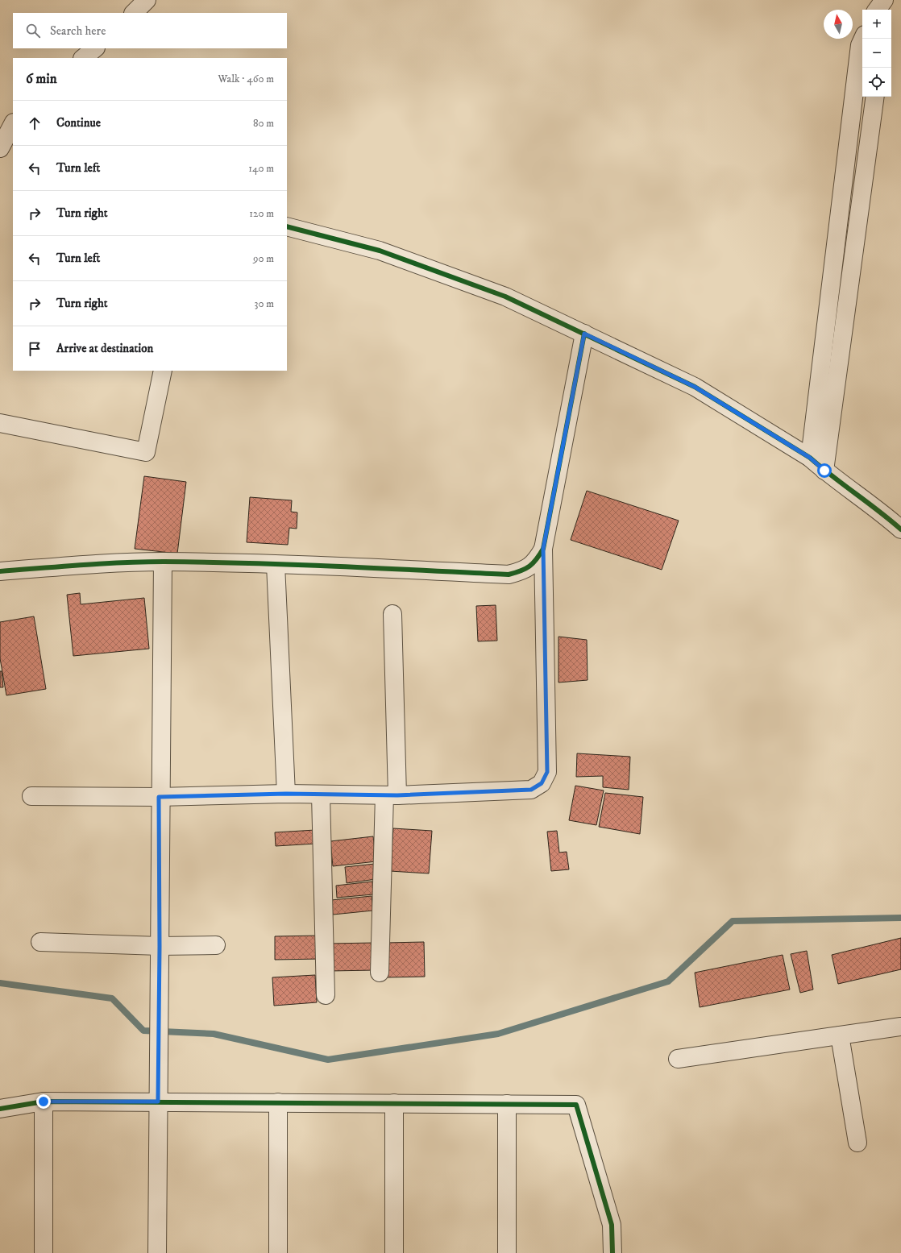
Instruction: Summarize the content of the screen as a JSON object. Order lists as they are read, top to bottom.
{
  "north": "top",
  "page": {
    "map_buttons": ["+", "−"],
    "search": "Search here",
    "heading": ["6 min", "Walk · 460 m"],
    "list": [
      ["Continue", "80 m"],
      ["Turn left", "140 m"],
      ["Turn right", "120 m"],
      ["Turn left", "90 m"],
      ["Turn right", "30 m"],
      "Arrive at destination"
    ]
  }
}
